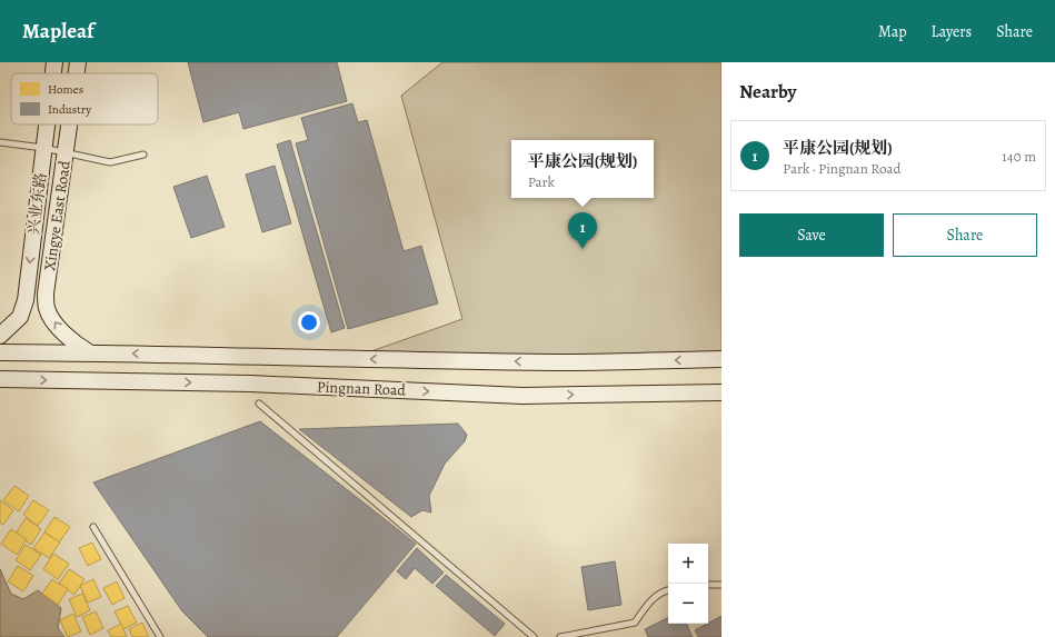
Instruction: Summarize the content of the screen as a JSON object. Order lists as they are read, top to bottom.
{
  "streets": {
    "main road": ["兴业东路", "Xingye East Road", "Pingnan Road"]
  },
  "crossings": [
    ["Xingye East Road", "Pingnan Road"]
  ],
  "one_way": ["兴业东路", "Xingye East Road"],
  "legend": ["Homes", "Industry"],
  "page": {
    "header": "Mapleaf",
    "nav": ["Map", "Layers", "Share"],
    "heading": "Nearby",
    "list": [
      {
        "mark": "1",
        "name": "平康公园(规划)",
        "note": "Park · Pingnan Road",
        "value": "140 m"
      }
    ],
    "popup": ["平康公园(规划)", "Park"],
    "buttons": ["Save", "Share"],
    "pins": "1",
    "map_buttons": ["+", "−"]
  }
}
